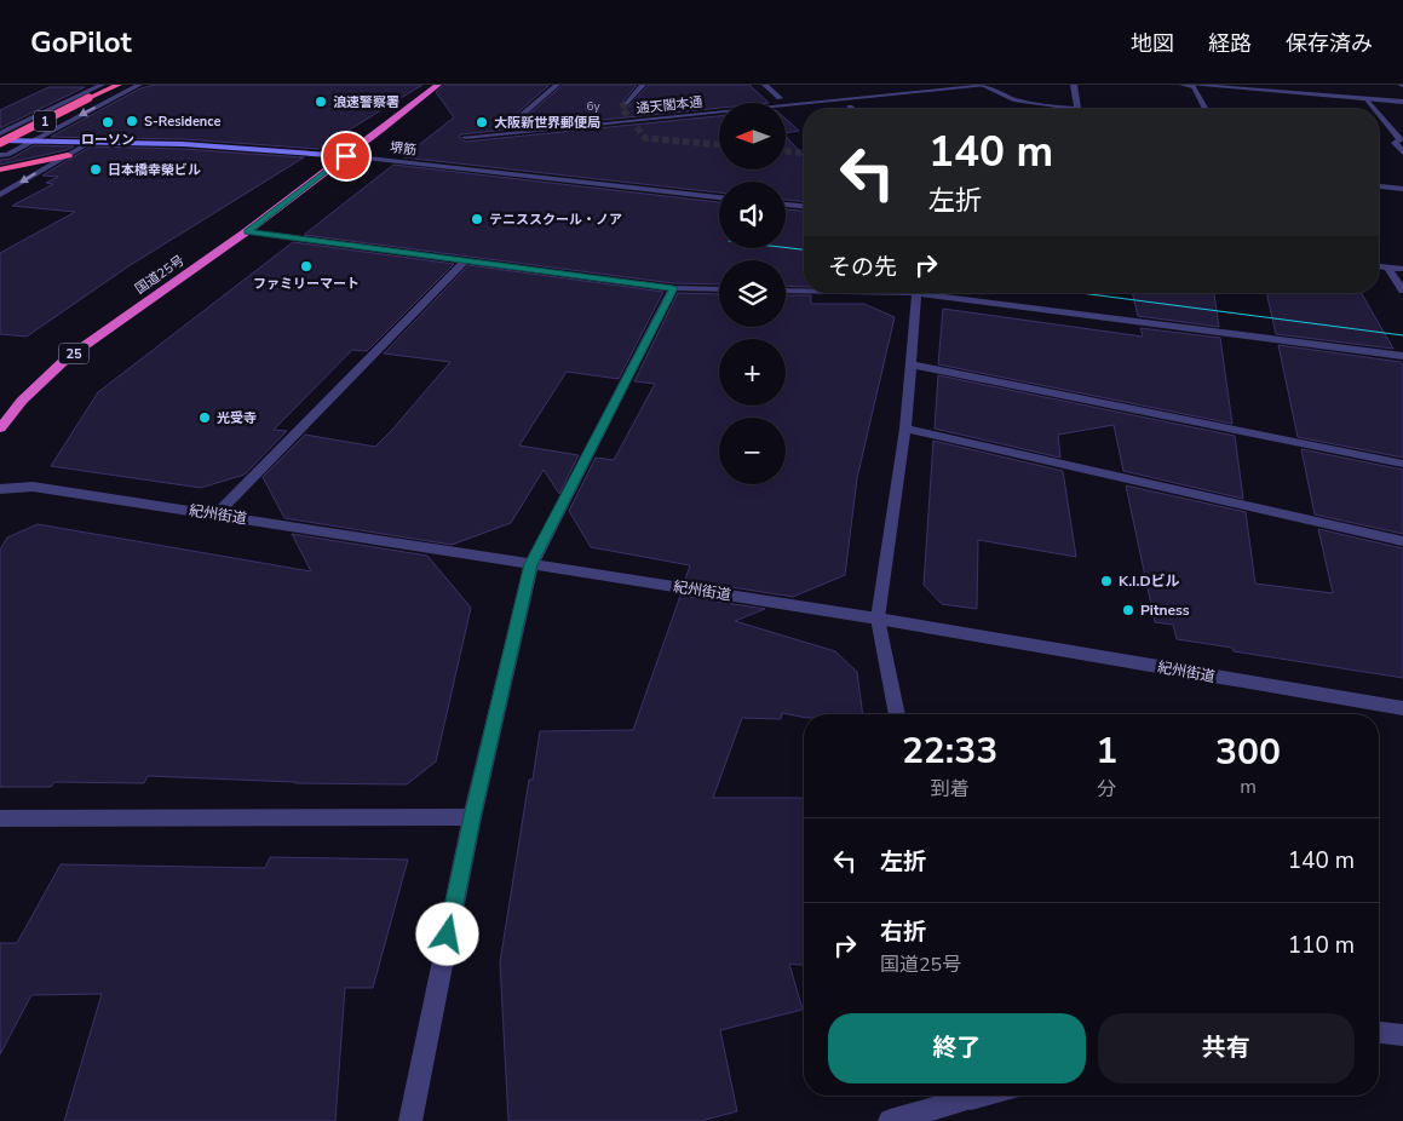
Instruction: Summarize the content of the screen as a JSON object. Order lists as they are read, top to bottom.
{
  "streets": {
    "highway": ["1", "国道25号", "25"],
    "main road": ["堺筋"],
    "street": ["通天閣本通", "紀州街道"]
  },
  "crossings": [
    ["1", "堺筋"],
    ["堺筋", "国道25号"],
    ["堺筋", "25"],
    ["国道25号", "25"]
  ],
  "places": [
    "浪速警察署",
    "S-Residence",
    "ローソン",
    "大阪新世界郵便局",
    "日本橋幸榮ビル",
    "テニススクール・ノア",
    "ファミリーマート",
    "光受寺",
    "K.I.Dビル",
    "Pitness"
  ],
  "house_numbers": ["6y"],
  "north": "left",
  "page": {
    "header": "GoPilot",
    "nav": ["地図", "経路", "保存済み"],
    "map_buttons": ["+", "−"],
    "turn": ["140 m", "左折"],
    "then": "その先",
    "eta": [
      "22:33",
      "到着",
      "1",
      "分",
      "300",
      "m"
    ],
    "list": [
      {
        "name": "左折",
        "value": "140 m"
      },
      {
        "name": "右折",
        "note": "国道25号",
        "value": "110 m"
      }
    ],
    "buttons": ["終了", "共有"]
  }
}
